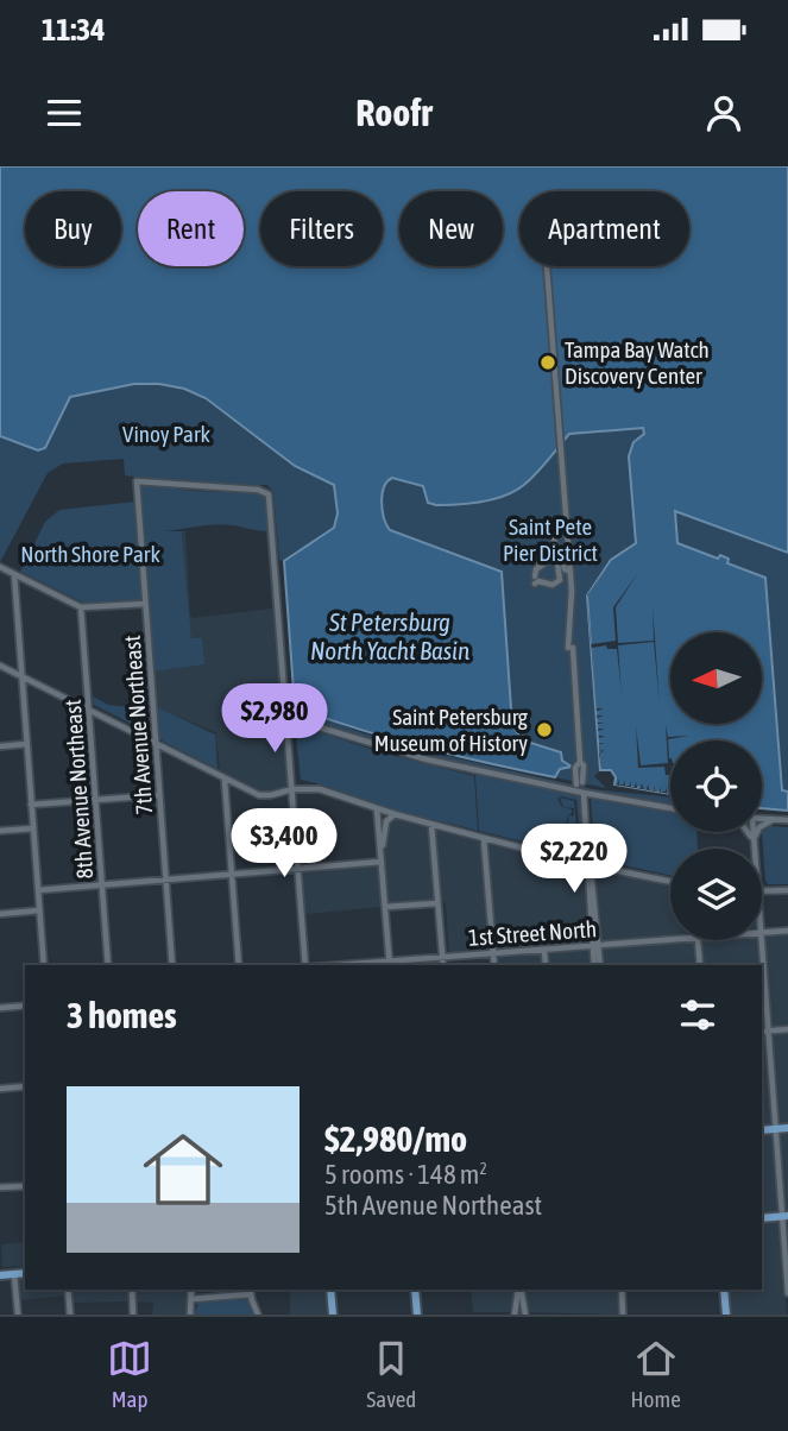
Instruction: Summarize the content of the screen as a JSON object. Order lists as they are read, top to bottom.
{
  "streets": {
    "street": ["7th Avenue Northeast", "8th Avenue Northeast", "1st Street North"]
  },
  "water": ["St Petersburg North Yacht Basin"],
  "parks": ["Vinoy Park", "Saint Pete Pier District", "North Shore Park"],
  "places": ["Tampa Bay Watch Discovery Center", "Saint Petersburg Museum of History"],
  "north": "left",
  "page": {
    "status": "11:34",
    "header": "Roofr",
    "chip": [
      "Buy",
      "Rent",
      "Filters",
      "New",
      "Apartment"
    ],
    "price": ["$2,980", "$3,400", "$2,220"],
    "heading": "3 homes",
    "list": [
      {
        "name": "$2,980/mo",
        "note": "5 rooms · 148 m² · 5th Avenue Northeast"
      }
    ],
    "tabs": ["Map", "Saved", "Home"]
  }
}
